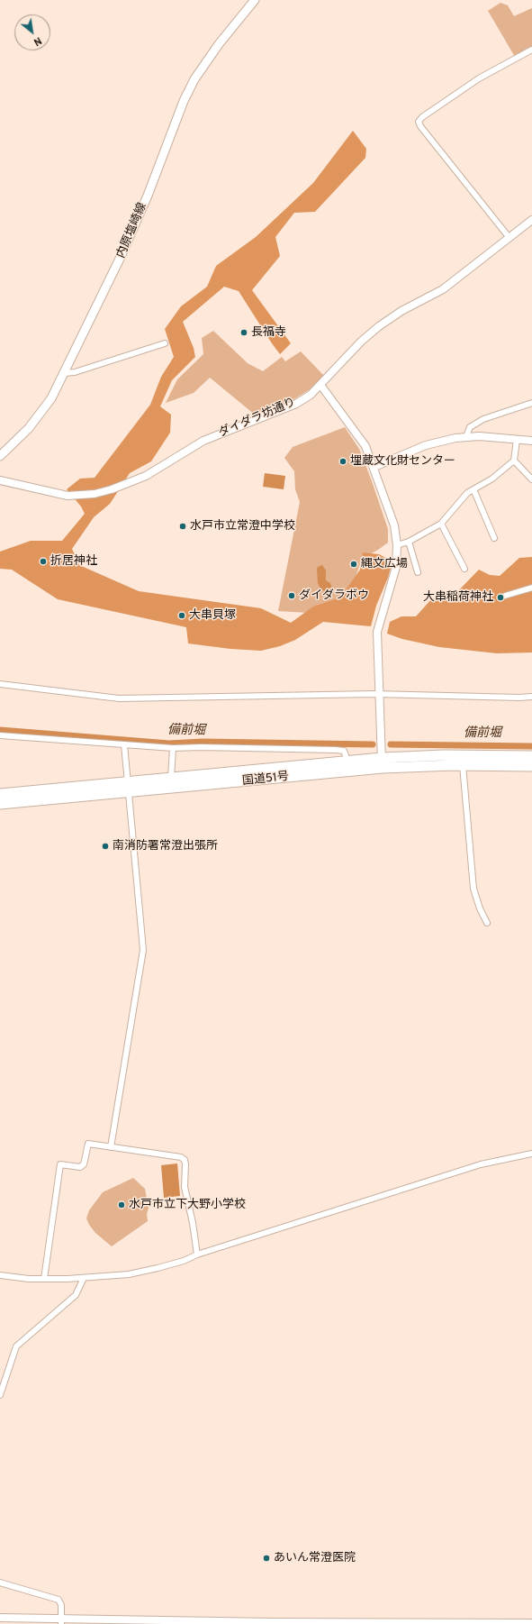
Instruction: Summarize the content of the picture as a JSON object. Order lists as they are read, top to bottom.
{
  "streets": {
    "highway": ["国道51号"],
    "main road": ["内原塩崎線"],
    "street": ["ダイダラ坊通り"]
  },
  "water": ["備前堀"],
  "places": [
    "長福寺",
    "埋蔵文化財センター",
    "水戸市立常澄中学校",
    "折居神社",
    "縄文広場",
    "ダイダラボウ",
    "大串稲荷神社",
    "大串貝塚",
    "南消防署常澄出張所",
    "水戸市立下大野小学校",
    "あいん常澄医院"
  ],
  "north": "bottom right"
}
